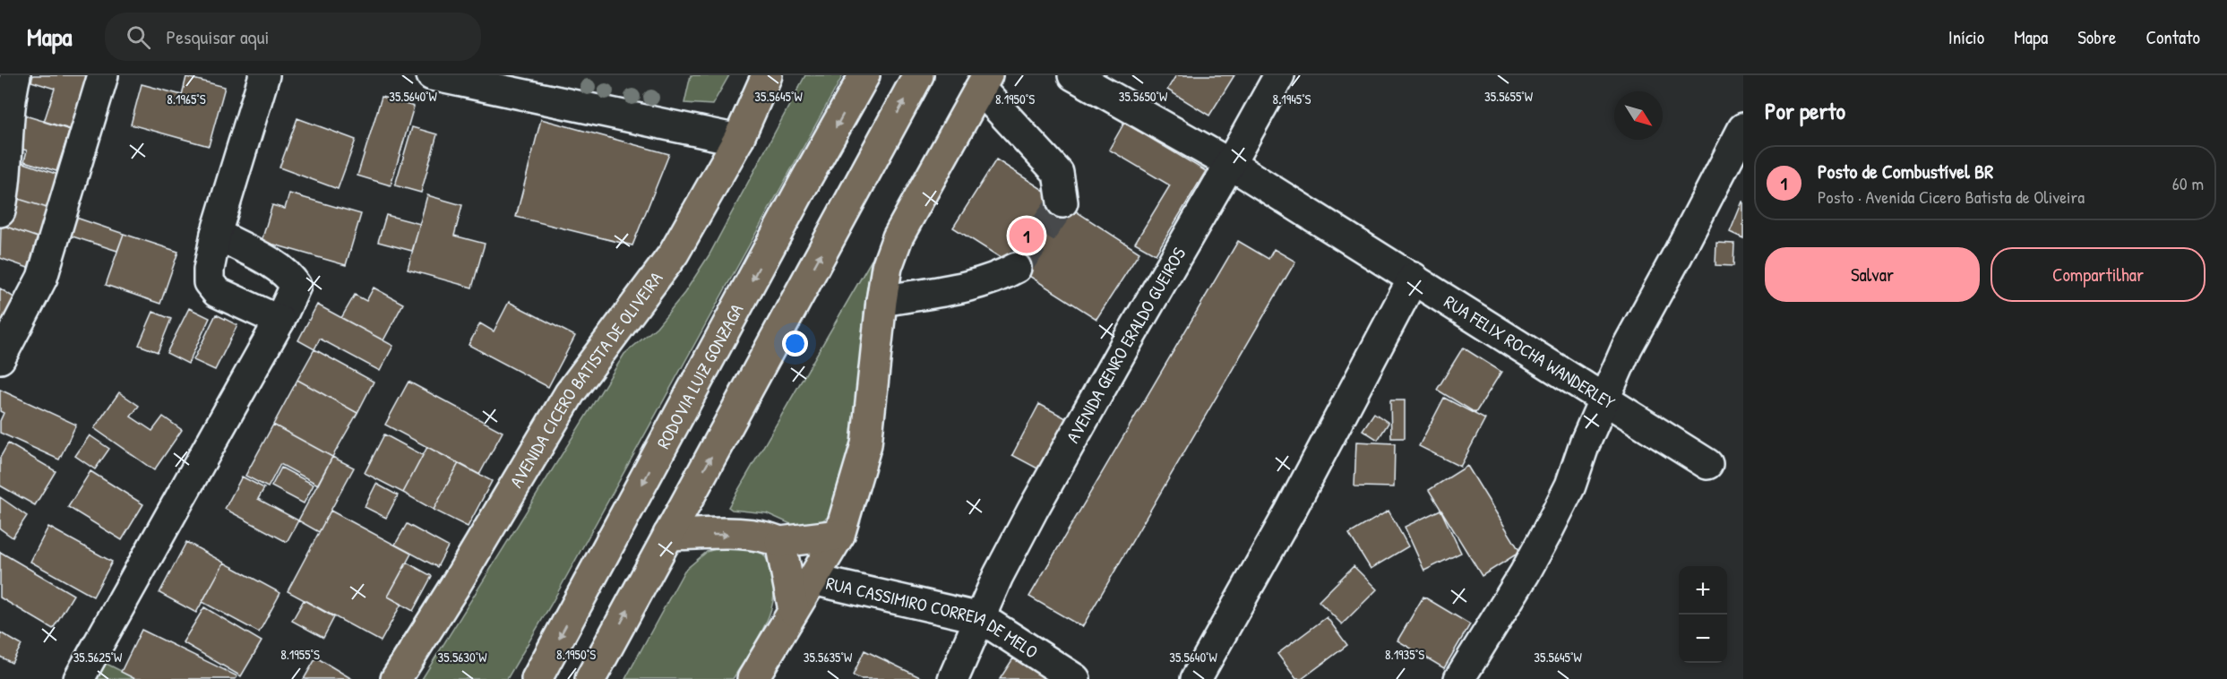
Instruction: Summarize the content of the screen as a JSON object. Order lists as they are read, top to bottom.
{
  "streets": {
    "main road": ["RODOVIA LUIZ GONZAGA", "AVENIDA CICERO BATISTA DE OLIVEIRA"],
    "street": ["AVENIDA GENRO ERALDO GUEIROS", "RUA FELIX ROCHA WANDERLEY", "RUA CASSIMIRO CORREIA DE MELO"]
  },
  "crossings": [
    ["AVENIDA GENRO ERALDO GUEIROS", "RUA FELIX ROCHA WANDERLEY"],
    ["AVENIDA GENRO ERALDO GUEIROS", "RUA CASSIMIRO CORREIA DE MELO"]
  ],
  "north": "bottom right",
  "page": {
    "header": "Mapa",
    "search": "Pesquisar aqui",
    "nav": [
      "Início",
      "Mapa",
      "Sobre",
      "Contato"
    ],
    "heading": "Por perto",
    "list": [
      {
        "mark": "1",
        "name": "Posto de Combustível BR",
        "note": "Posto · Avenida Cicero Batista de Oliveira",
        "value": "60 m"
      }
    ],
    "pins": "1",
    "buttons": ["Salvar", "Compartilhar"],
    "map_buttons": ["+", "−"]
  },
  "coordinates": [
    "35.5640°W",
    "35.5645°W",
    "35.5650°W",
    "35.5655°W",
    "8.1965°S",
    "8.1950°S",
    "8.1945°S",
    "8.1955°S",
    "8.1935°S",
    "35.5625°W",
    "35.5630°W",
    "35.5635°W"
  ]
}
